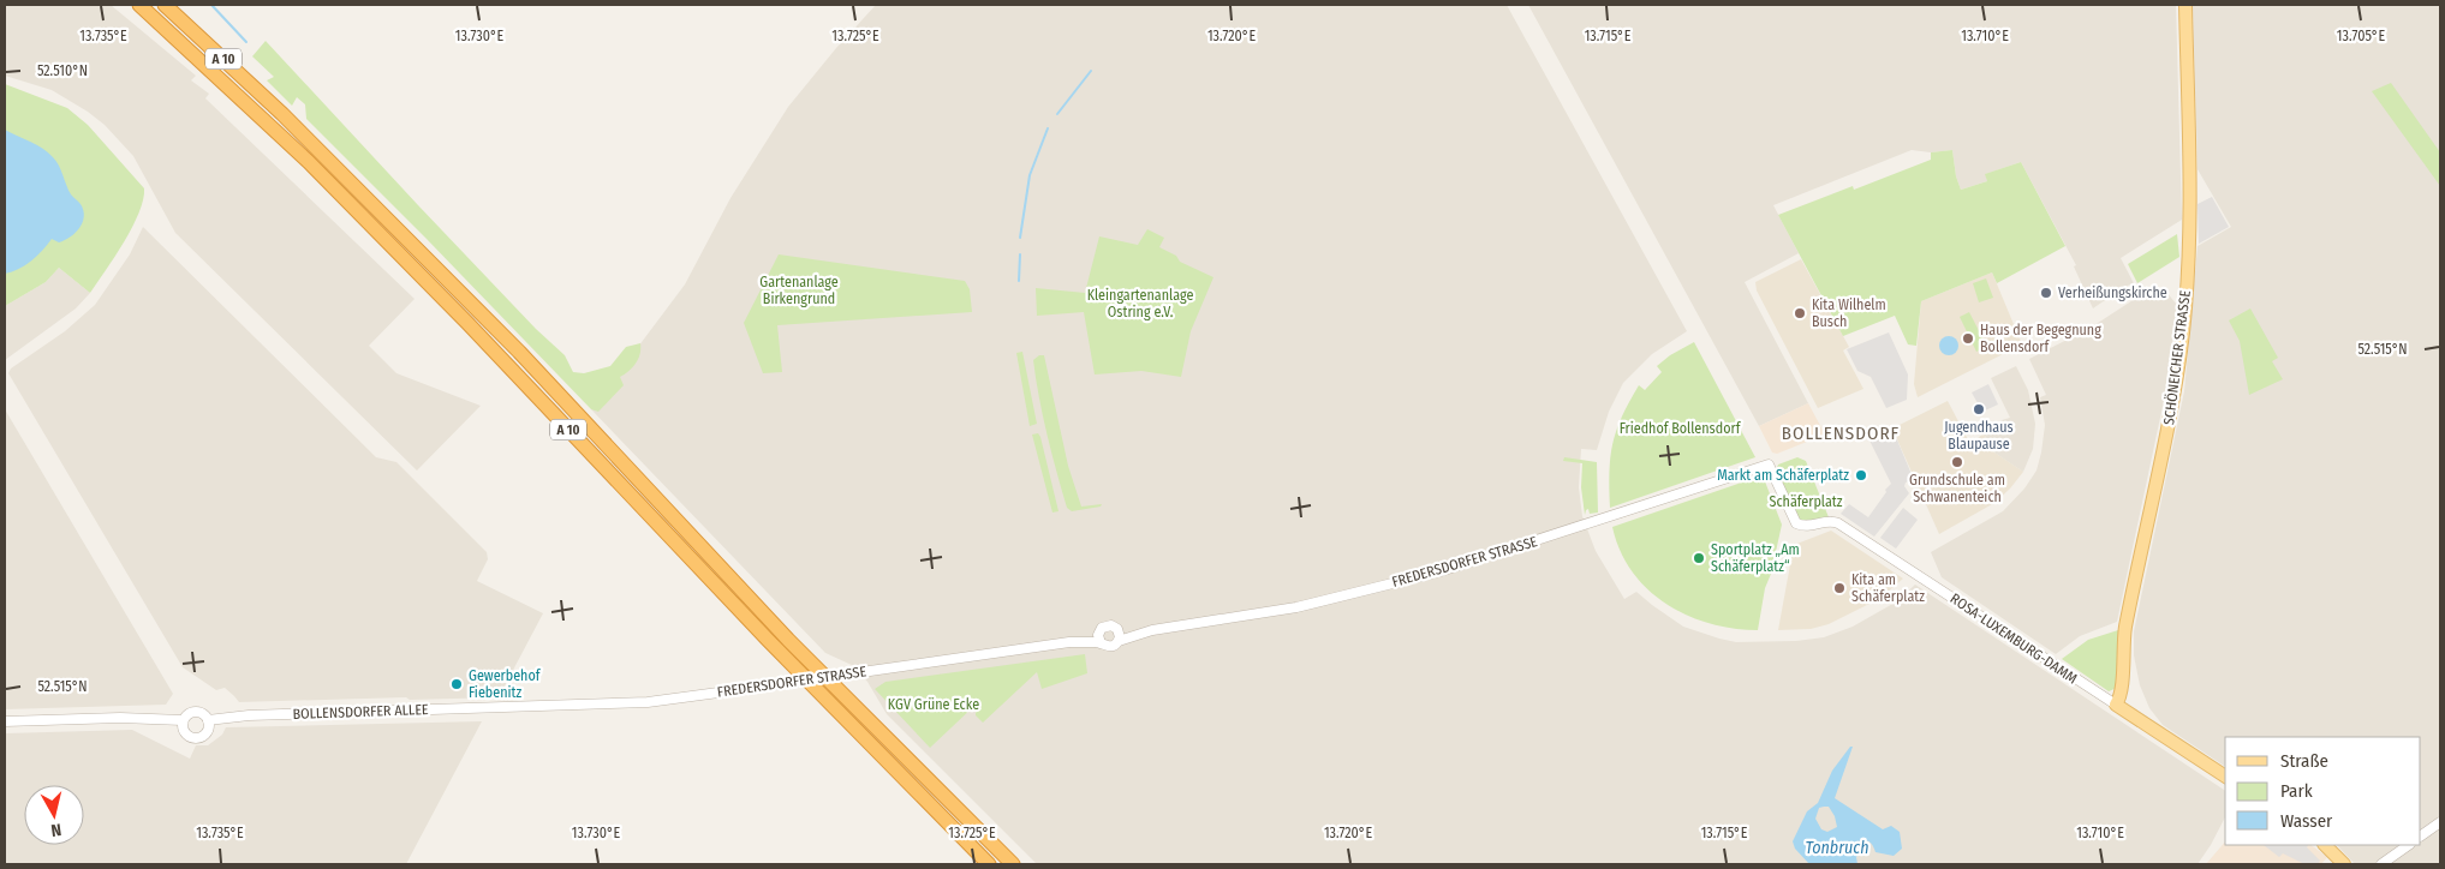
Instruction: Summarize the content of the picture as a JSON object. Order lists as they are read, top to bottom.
{
  "streets": {
    "highway": ["A 10"],
    "main road": ["SCHÖNEICHER STRASSE", "ROSA-LUXEMBURG-DAMM"],
    "street": ["FREDERSDORFER STRASSE", "BOLLENSDORFER ALLEE"]
  },
  "crossings": [
    ["SCHÖNEICHER STRASSE", "ROSA-LUXEMBURG-DAMM"],
    ["FREDERSDORFER STRASSE", "ROSA-LUXEMBURG-DAMM"],
    ["FREDERSDORFER STRASSE", "BOLLENSDORFER ALLEE"]
  ],
  "districts": ["BOLLENSDORF"],
  "water": ["Tonbruch"],
  "parks": [
    "Gartenanlage Birkengrund",
    "Kleingartenanlage Ostring e.V.",
    "Friedhof Bollensdorf",
    "Schäferplatz",
    "KGV Grüne Ecke"
  ],
  "places": [
    "Verheißungskirche",
    "Kita Wilhelm Busch",
    "Haus der Begegnung Bollensdorf",
    "Jugendhaus Blaupause",
    "Grundschule am Schwanenteich",
    "Markt am Schäferplatz",
    "Sportplatz „Am Schäferplatz“",
    "Kita am Schäferplatz",
    "Gewerbehof Fiebenitz"
  ],
  "legend": ["Straße", "Park", "Wasser"],
  "north": "bottom",
  "coordinates": [
    "13.735°E",
    "13.730°E",
    "13.725°E",
    "13.720°E",
    "13.715°E",
    "13.710°E",
    "13.705°E",
    "52.510°N",
    "52.515°N"
  ]
}
